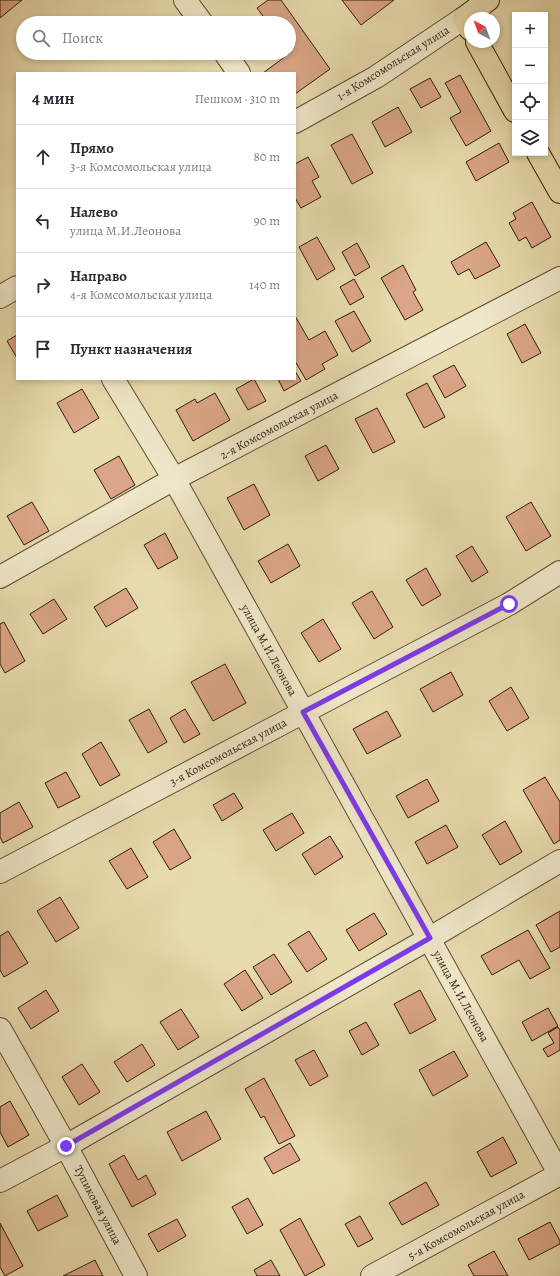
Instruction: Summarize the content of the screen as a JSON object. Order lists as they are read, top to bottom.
{
  "streets": {
    "main road": ["1-я Комсомольская улица"],
    "street": [
      "2-я Комсомольская улица",
      "улица М.И.Леонова",
      "3-я Комсомольская улица",
      "Тупиковая улица",
      "5-я Комсомольская улица"
    ]
  },
  "crossings": [
    ["2-я Комсомольская улица", "улица М.И.Леонова"],
    ["улица М.И.Леонова", "3-я Комсомольская улица"],
    ["улица М.И.Леонова", "5-я Комсомольская улица"]
  ],
  "north": "top left",
  "page": {
    "map_buttons": ["+", "−"],
    "search": "Поиск",
    "heading": ["4 мин", "Пешком · 310 m"],
    "list": [
      ["Прямо", "3-я Комсомольская улица", "80 m"],
      ["Налево", "улица М.И.Леонова", "90 m"],
      ["Направо", "4-я Комсомольская улица", "140 m"],
      "Пункт назначения"
    ]
  }
}
